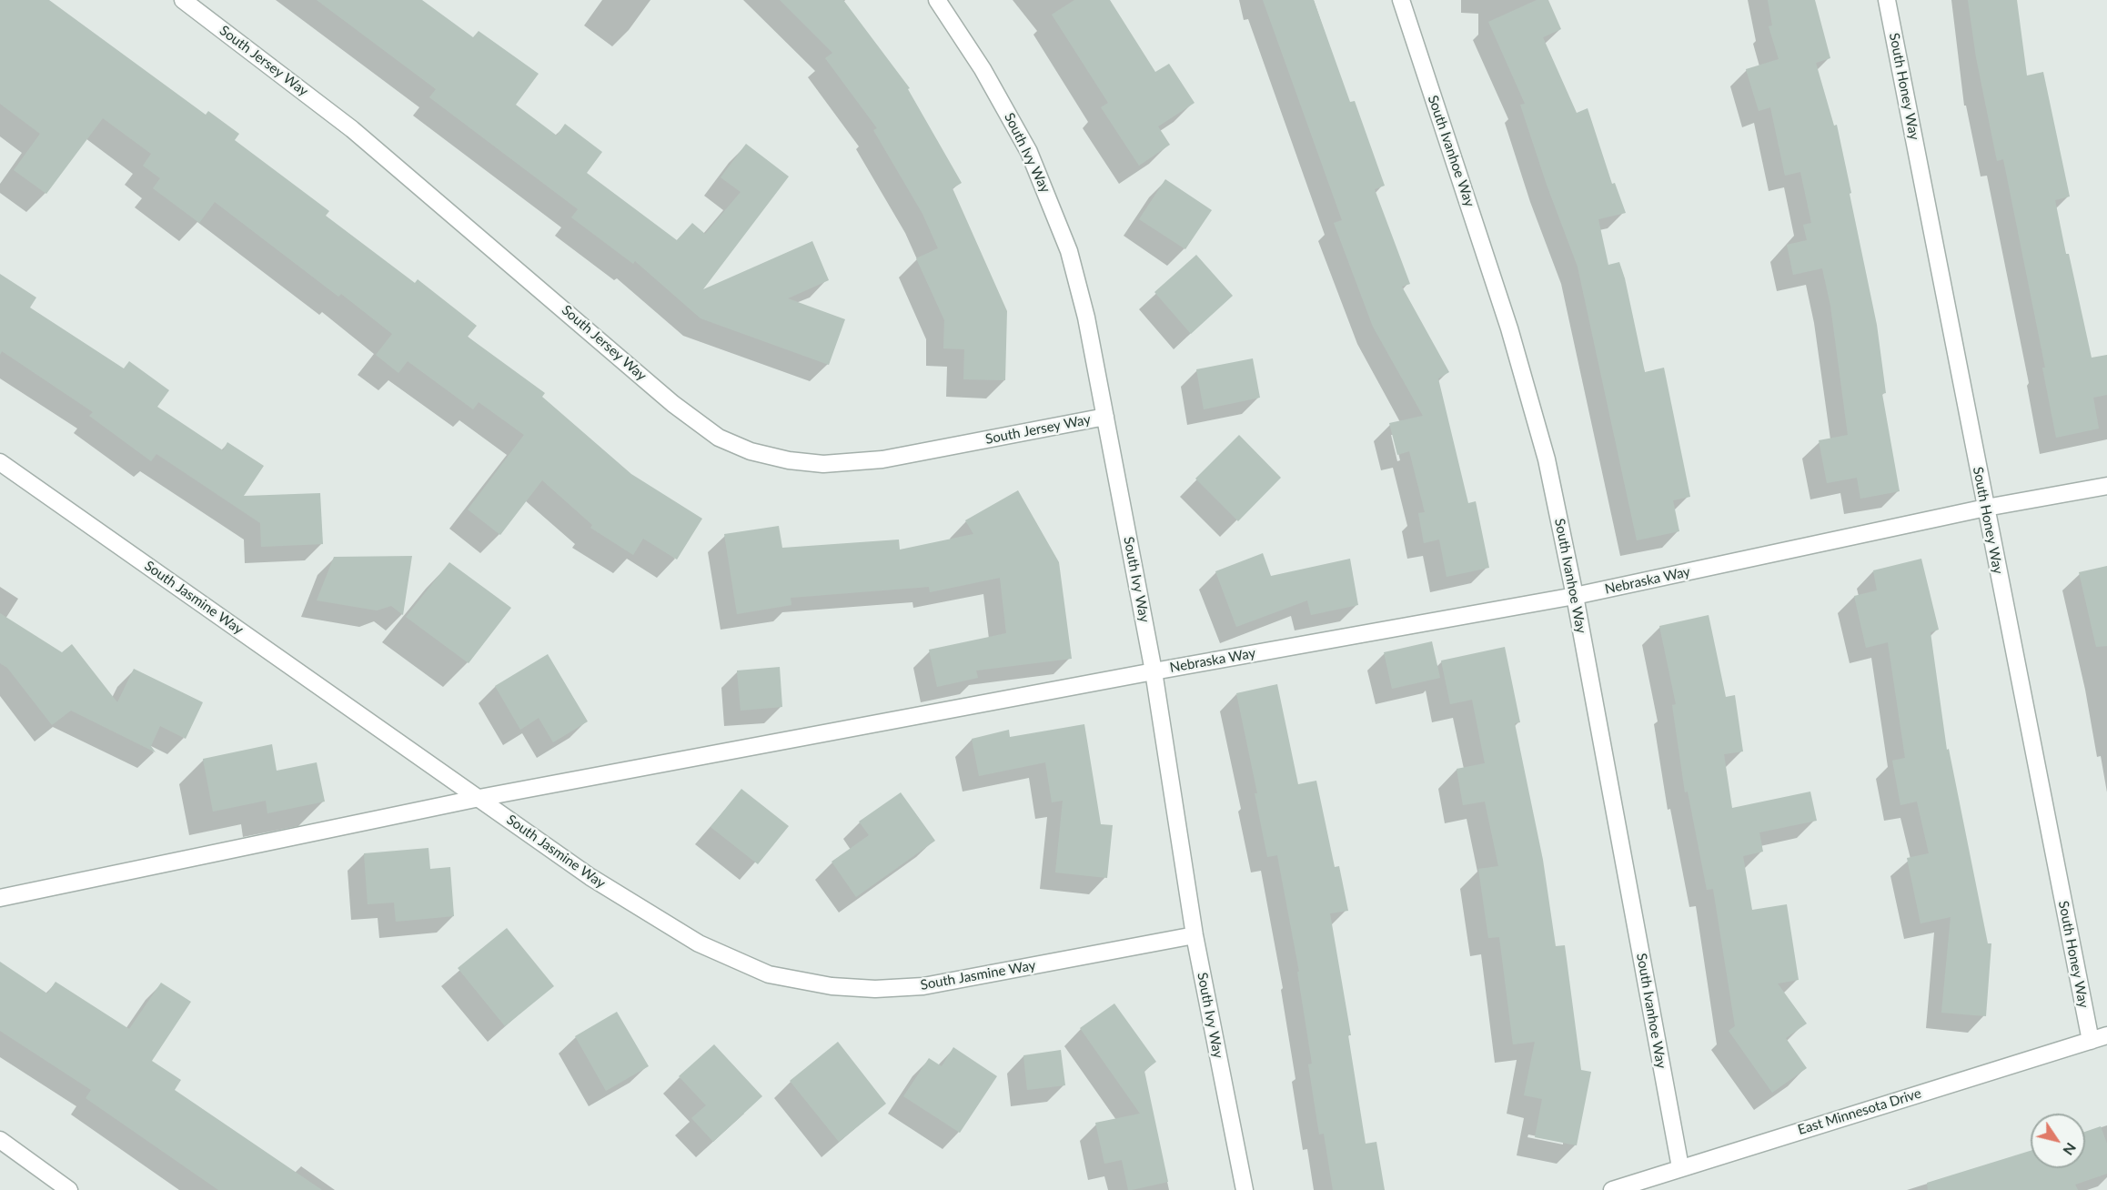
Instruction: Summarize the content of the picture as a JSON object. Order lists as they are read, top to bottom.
{
  "streets": {
    "street": [
      "South Jersey Way",
      "South Honey Way",
      "South Ivanhoe Way",
      "South Ivy Way",
      "Nebraska Way",
      "South Jasmine Way",
      "East Minnesota Drive"
    ]
  },
  "crossings": [
    ["South Jersey Way", "South Ivy Way"],
    ["South Honey Way", "Nebraska Way"],
    ["South Honey Way", "East Minnesota Drive"],
    ["South Ivanhoe Way", "Nebraska Way"],
    ["South Ivanhoe Way", "East Minnesota Drive"],
    ["South Ivy Way", "Nebraska Way"],
    ["South Ivy Way", "South Jasmine Way"],
    ["Nebraska Way", "South Jasmine Way"]
  ],
  "north": "bottom right"
}
